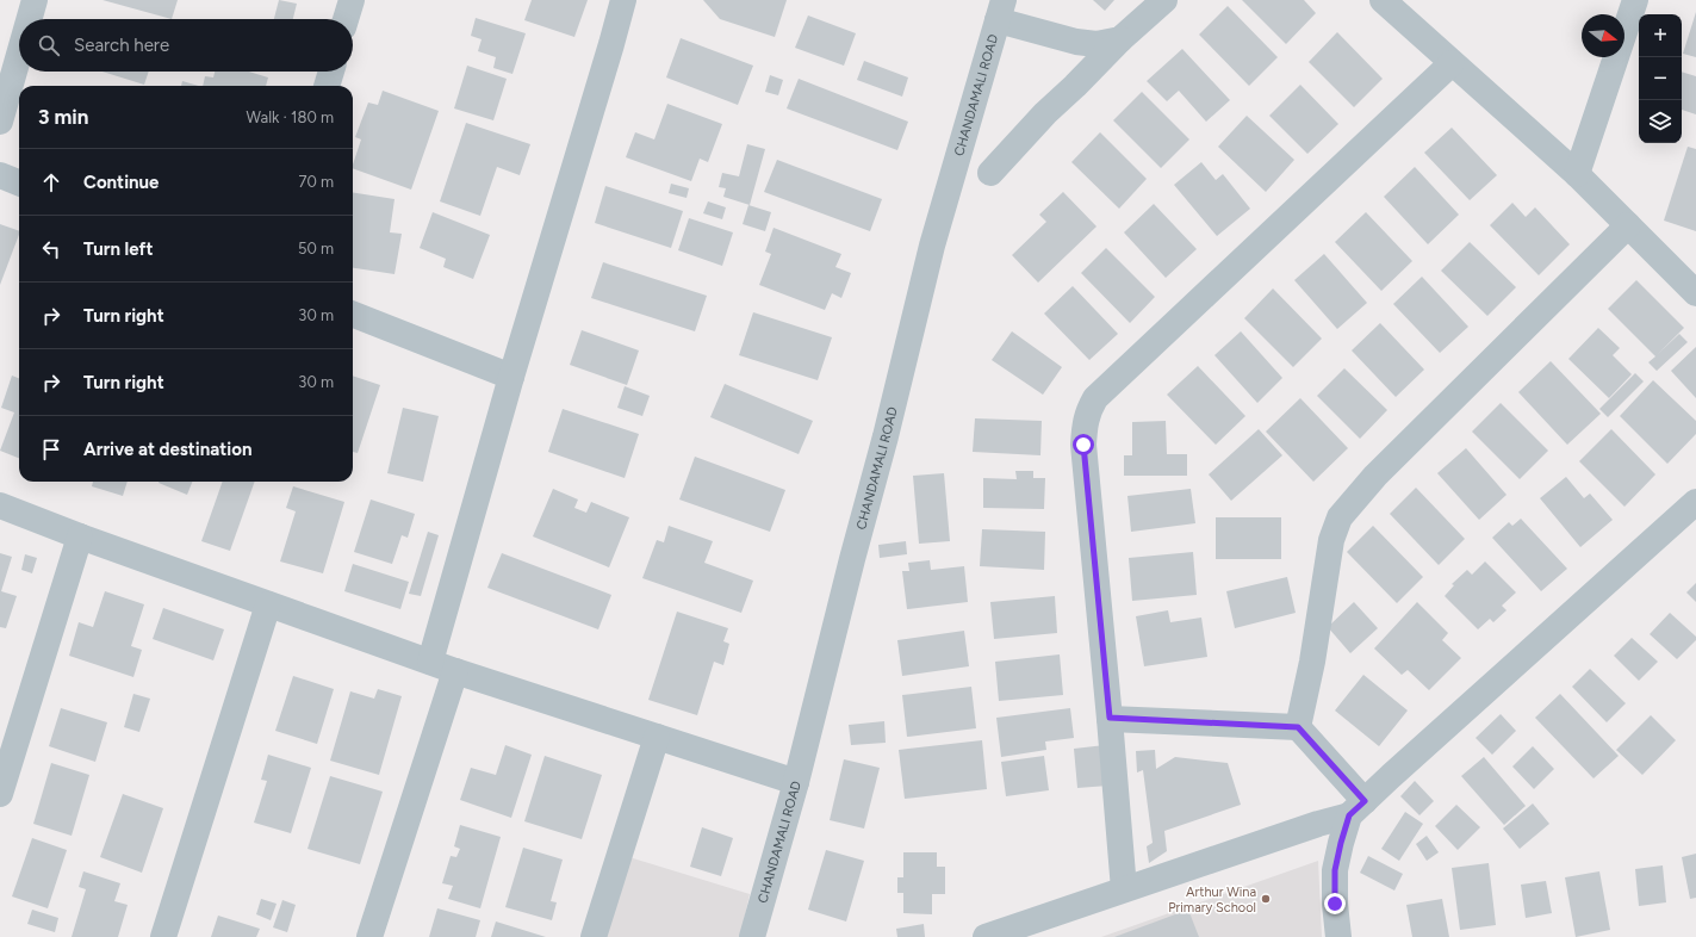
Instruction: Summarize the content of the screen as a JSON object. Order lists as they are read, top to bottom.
{
  "streets": {
    "street": ["CHANDAMALI ROAD"]
  },
  "places": ["Arthur Wina Primary School"],
  "north": "right",
  "page": {
    "map_buttons": ["+", "−"],
    "search": "Search here",
    "heading": ["3 min", "Walk · 180 m"],
    "list": [
      ["Continue", "70 m"],
      ["Turn left", "50 m"],
      ["Turn right", "30 m"],
      ["Turn right", "30 m"],
      "Arrive at destination"
    ]
  }
}
